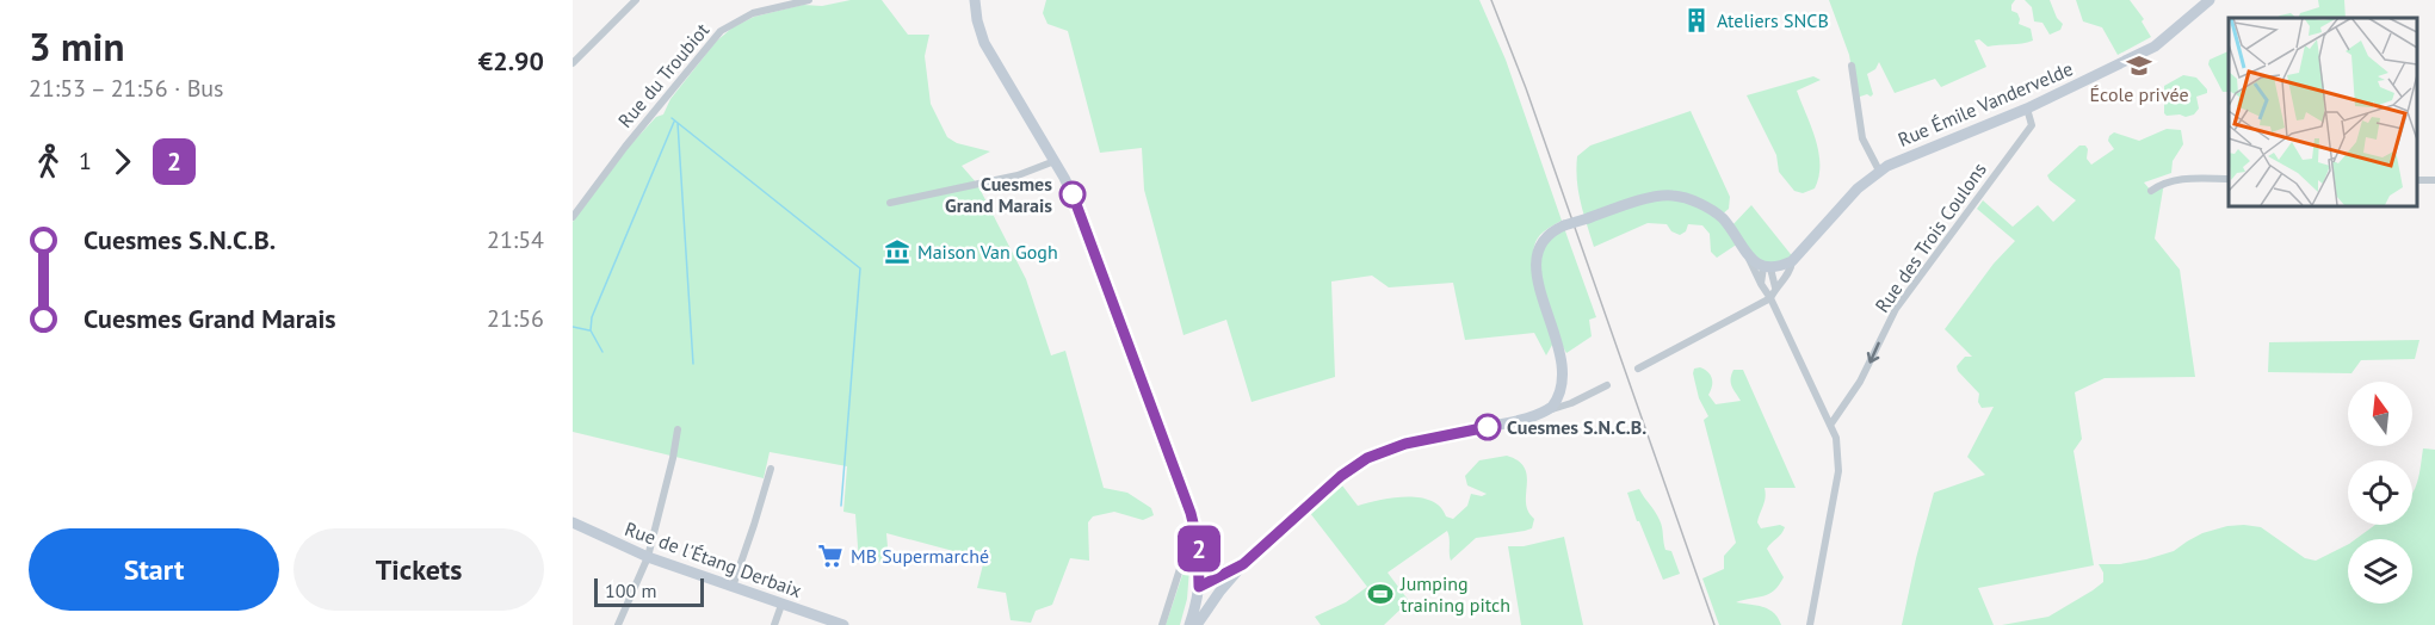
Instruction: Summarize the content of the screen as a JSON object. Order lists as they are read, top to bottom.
{
  "streets": {
    "main road": ["Rue Émile Vandervelde", "Rue de l'Étang Derbaix"],
    "street": ["Rue du Troubiot", "Rue des Trois Coulons"]
  },
  "crossings": [
    ["Rue Émile Vandervelde", "Rue des Trois Coulons"]
  ],
  "one_way": ["Rue des Trois Coulons"],
  "places": {
    "building": ["Ateliers SNCB"],
    "school or university": ["École privée"],
    "other": ["Cuesmes Grand Marais", "Cuesmes S.N.C.B."],
    "museum": ["Maison Van Gogh"],
    "supermarket": ["MB Supermarché"],
    "sports": ["Jumping training pitch"]
  },
  "lines": ["bus line 2"],
  "scale_bar": "100 m",
  "north": "top",
  "page": {
    "heading": ["3 min", "21:53 – 21:56 · Bus", "€2.90"],
    "on_map": "2",
    "legs": ["1", "2"],
    "list": [
      {
        "name": "Cuesmes S.N.C.B.",
        "value": "21:54"
      },
      {
        "name": "Cuesmes Grand Marais",
        "value": "21:56"
      }
    ],
    "buttons": ["Start", "Tickets"],
    "scale": "100 m"
  }
}
